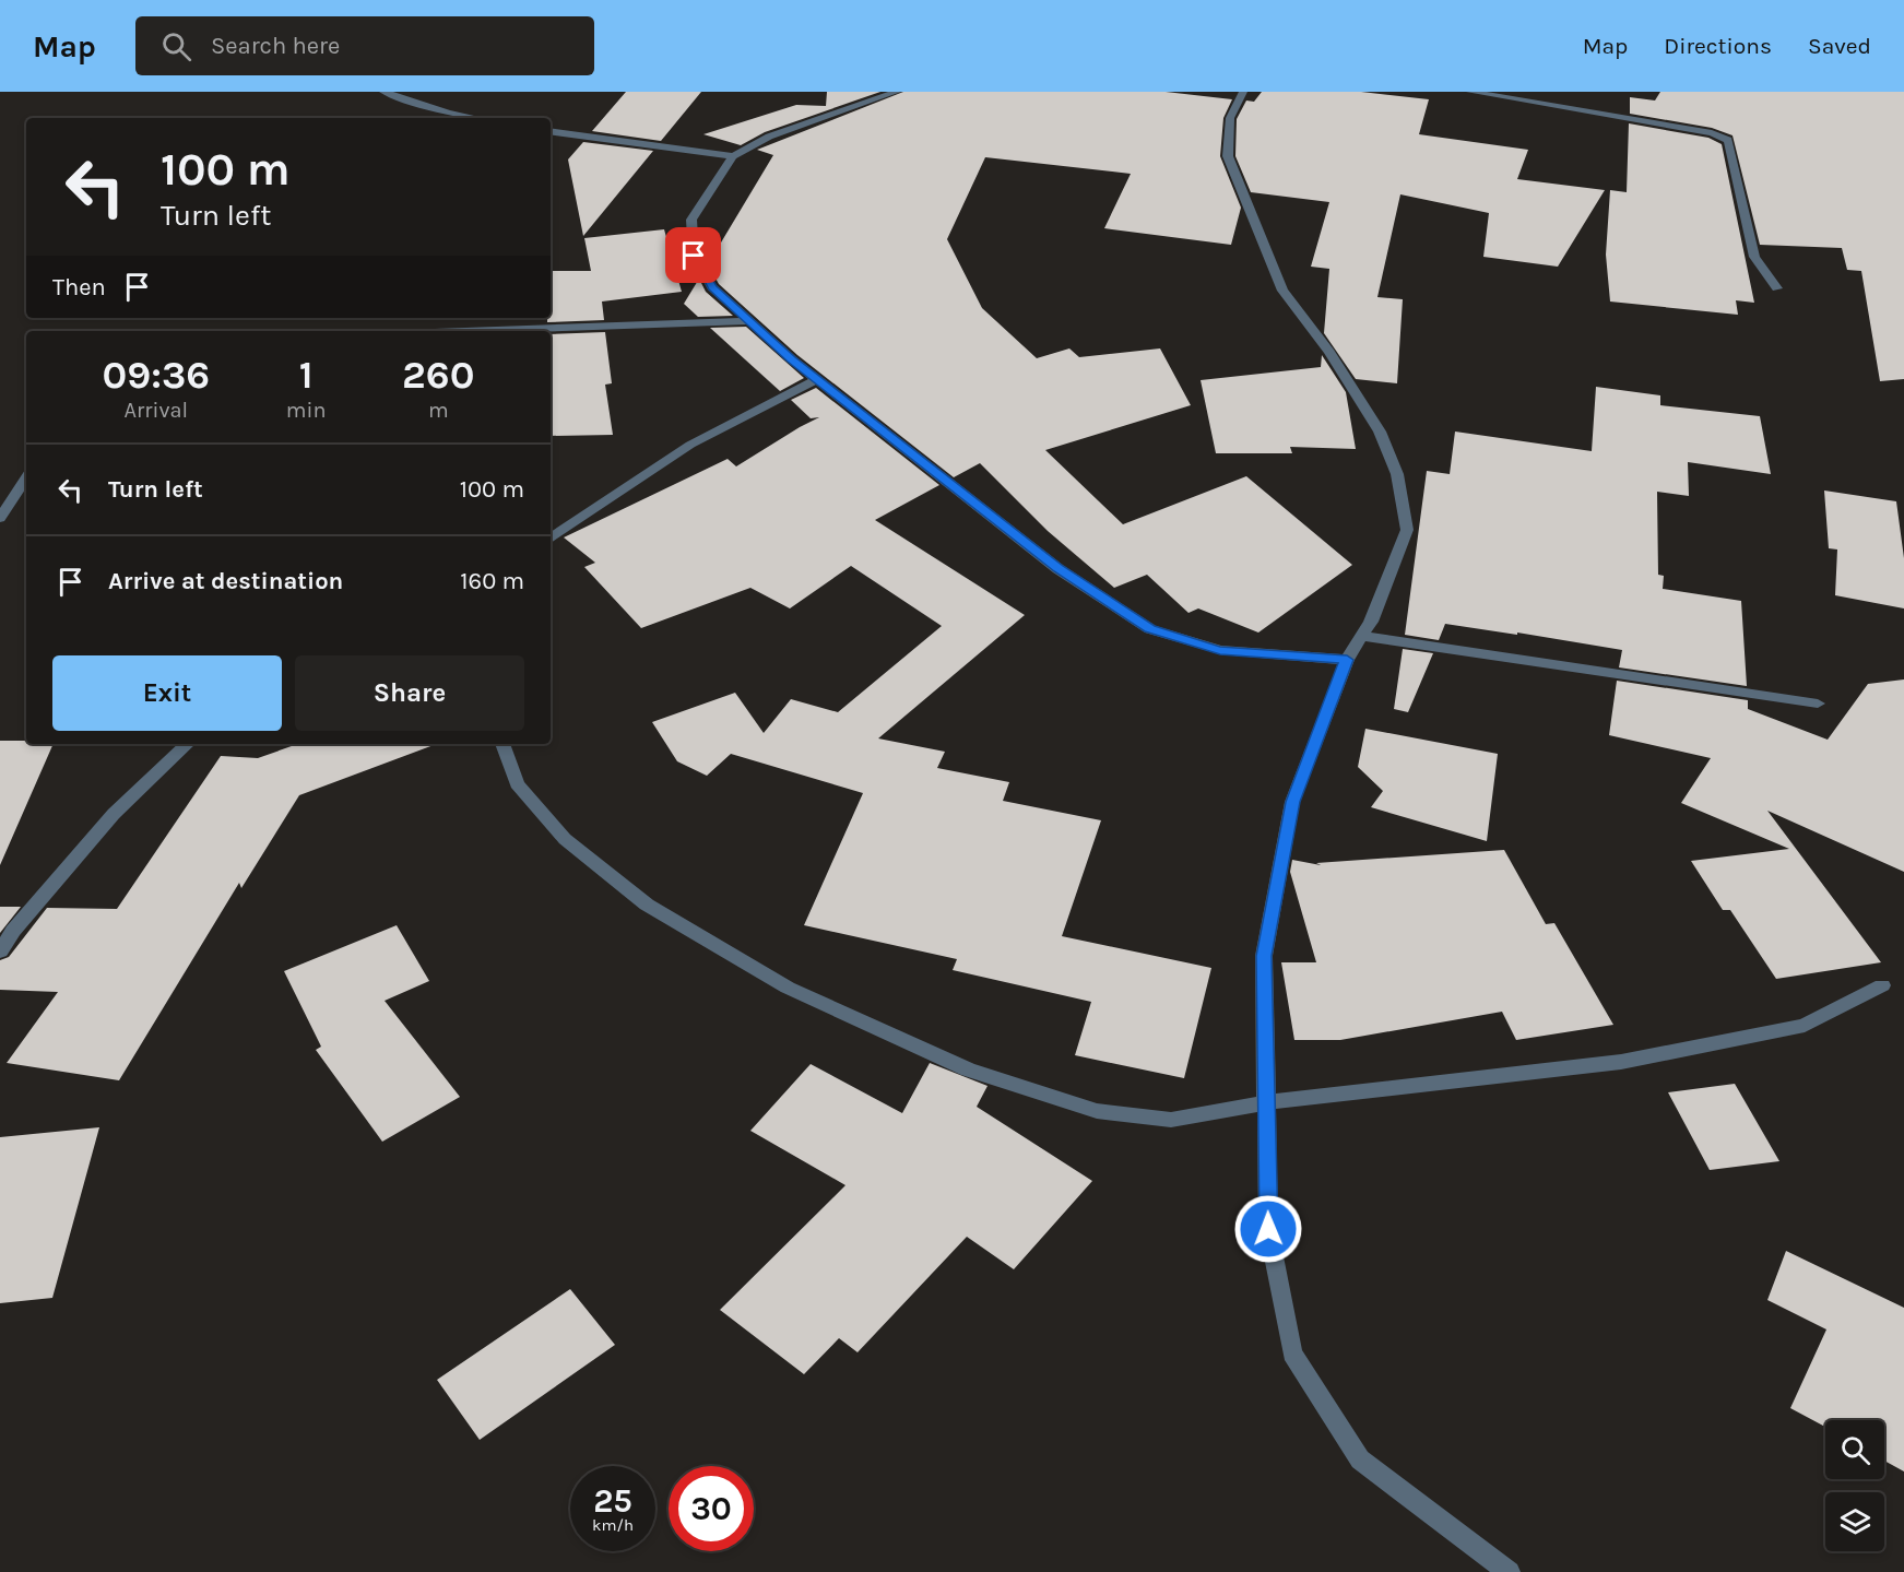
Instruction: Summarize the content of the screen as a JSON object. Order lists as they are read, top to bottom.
{
  "page": {
    "header": "Map",
    "search": "Search here",
    "nav": ["Map", "Directions", "Saved"],
    "turn": ["100 m", "Turn left"],
    "then": "Then",
    "eta": [
      "09:36",
      "Arrival",
      "1",
      "min",
      "260",
      "m"
    ],
    "list": [
      {
        "name": "Turn left",
        "value": "100 m"
      },
      {
        "name": "Arrive at destination",
        "value": "160 m"
      }
    ],
    "buttons": ["Exit", "Share"],
    "speed": "25 km/h",
    "limit": "30"
  }
}
